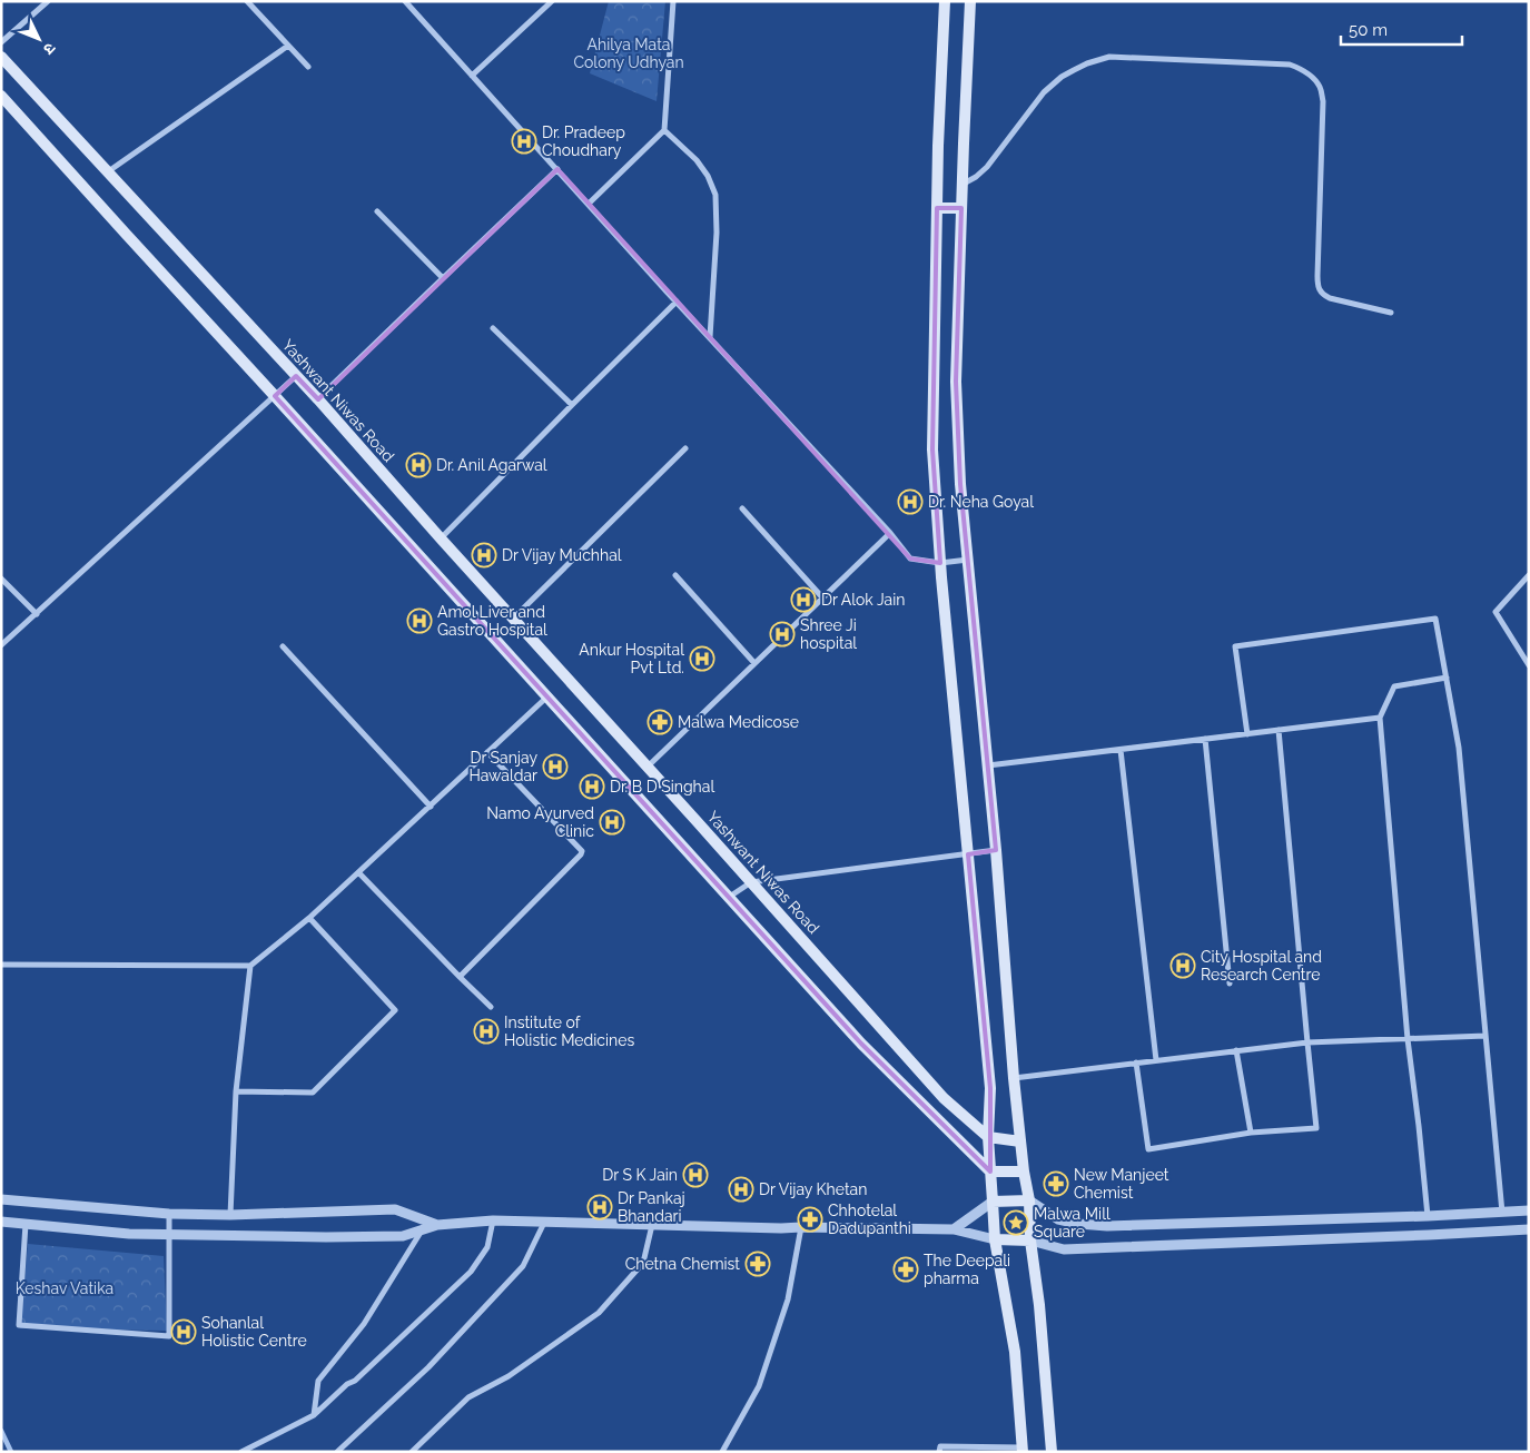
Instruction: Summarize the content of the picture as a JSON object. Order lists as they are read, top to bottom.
{
  "streets": {
    "main road": ["Yashwant Niwas Road"]
  },
  "parks": ["Ahilya Mata Colony Udhyan", "Keshav Vatika"],
  "places": {
    "hospital": [
      "Dr. Pradeep Choudhary",
      "Dr. Anil Agarwal",
      "Dr. Neha Goyal",
      "Dr Vijay Muchhal",
      "Dr Alok Jain",
      "Amol Liver and Gastro Hospital",
      "Shree Ji hospital",
      "Ankur Hospital Pvt Ltd.",
      "Dr Sanjay Hawaldar",
      "Dr. B D Singhal",
      "Namo Ayurved Clinic",
      "City Hospital and Research Centre",
      "Institute of Holistic Medicines",
      "Dr S K Jain",
      "Dr Vijay Khetan",
      "Dr Pankaj Bhandari",
      "Sohanlal Holistic Centre"
    ],
    "pharmacy": [
      "Malwa Medicose",
      "New Manjeet Chemist",
      "Chhotelal Dadupanthi",
      "Chetna Chemist",
      "The Deepali pharma"
    ],
    "place": ["Malwa Mill Square"]
  },
  "scale_bar": "50 m",
  "north": "bottom right"
}
